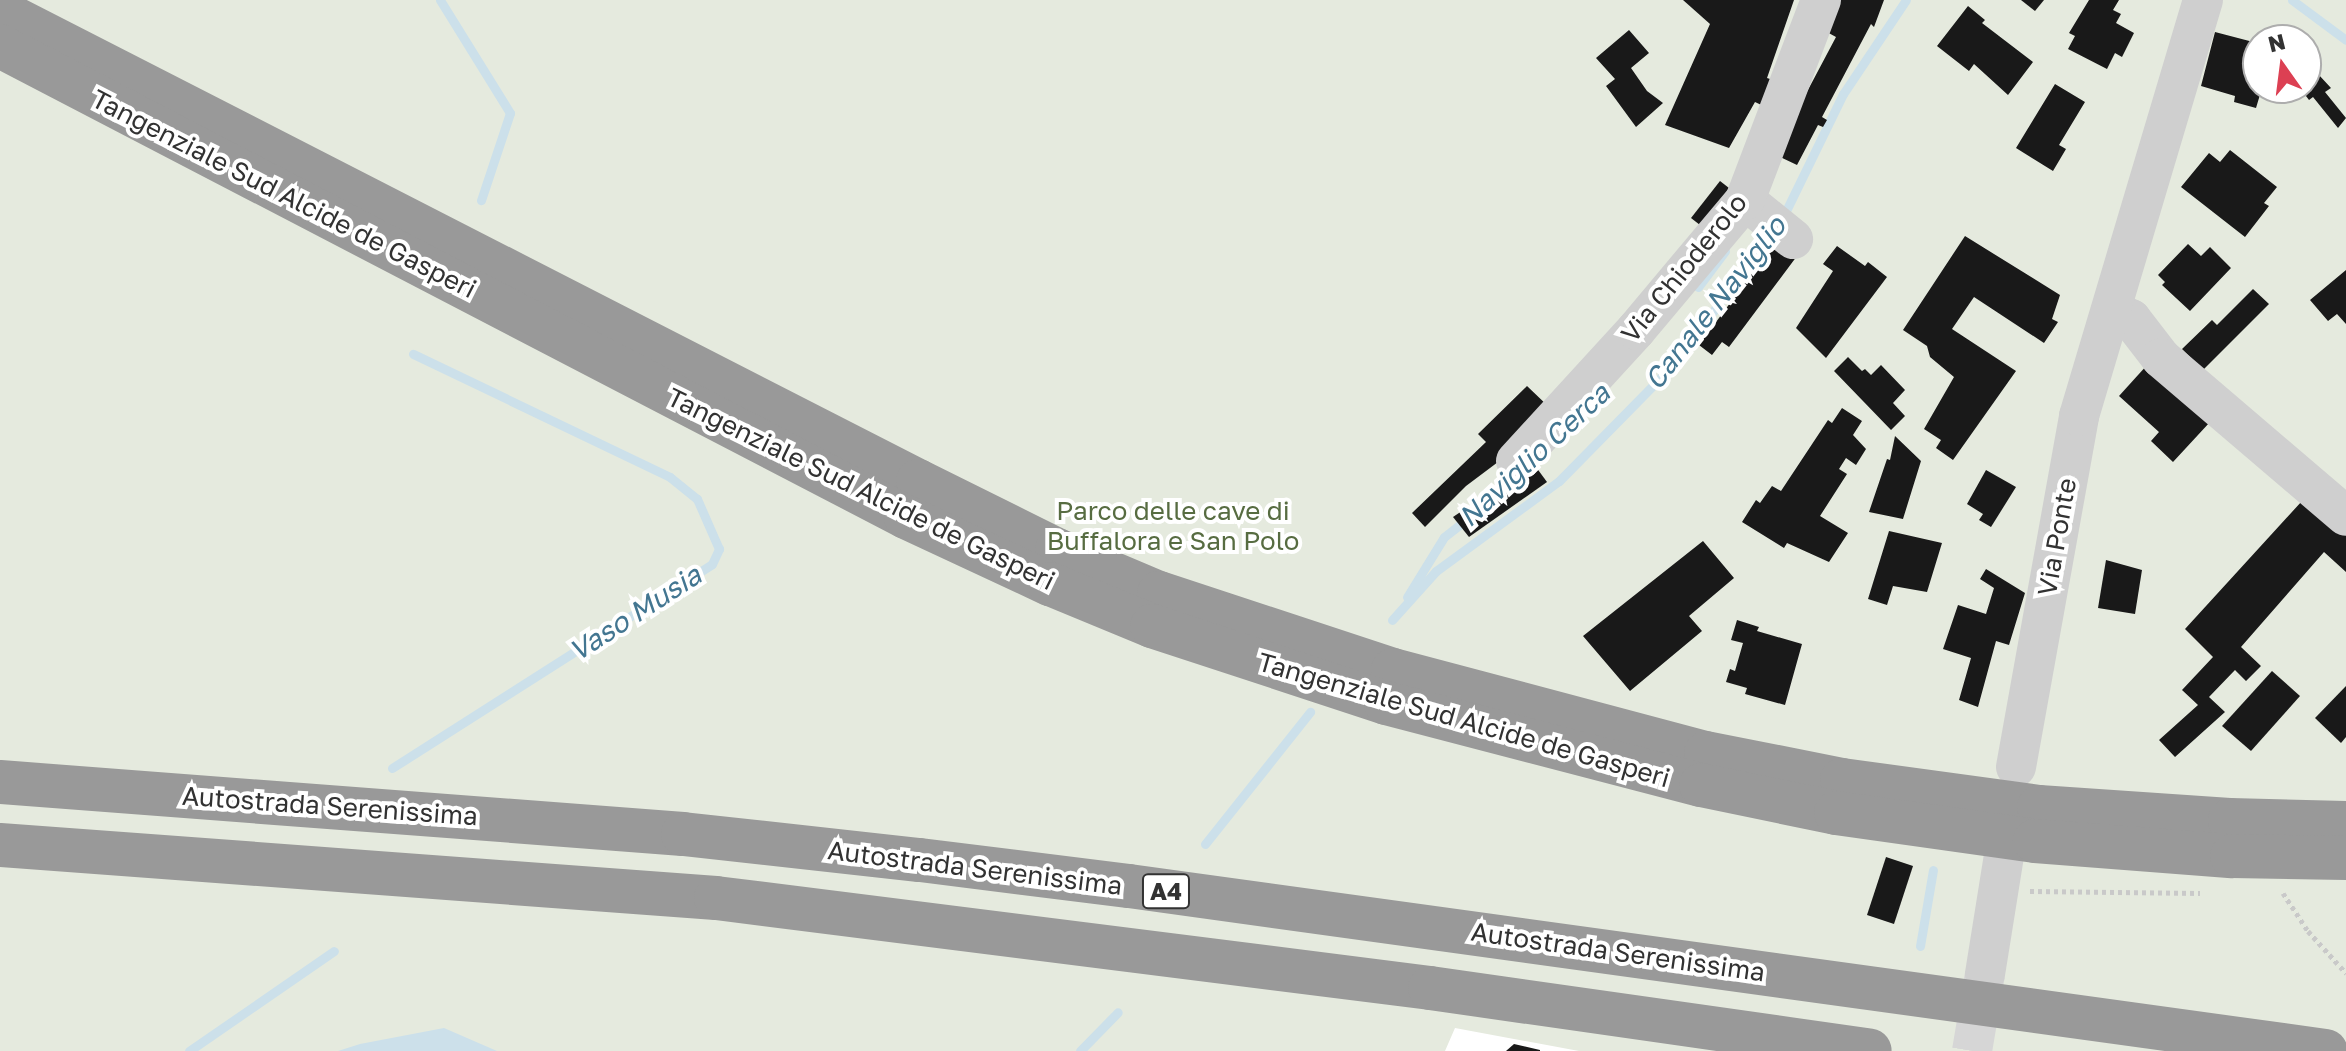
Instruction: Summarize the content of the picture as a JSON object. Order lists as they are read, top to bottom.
{
  "streets": {
    "highway": ["Tangenziale Sud Alcide de Gasperi", "Autostrada Serenissima", "A4"],
    "street": ["Via Chioderolo", "Via Ponte"]
  },
  "water": ["Canale Naviglio", "Naviglio Cerca", "Vaso Musia"],
  "parks": ["Parco delle cave di Buffalora e San Polo"],
  "north": "top"
}
